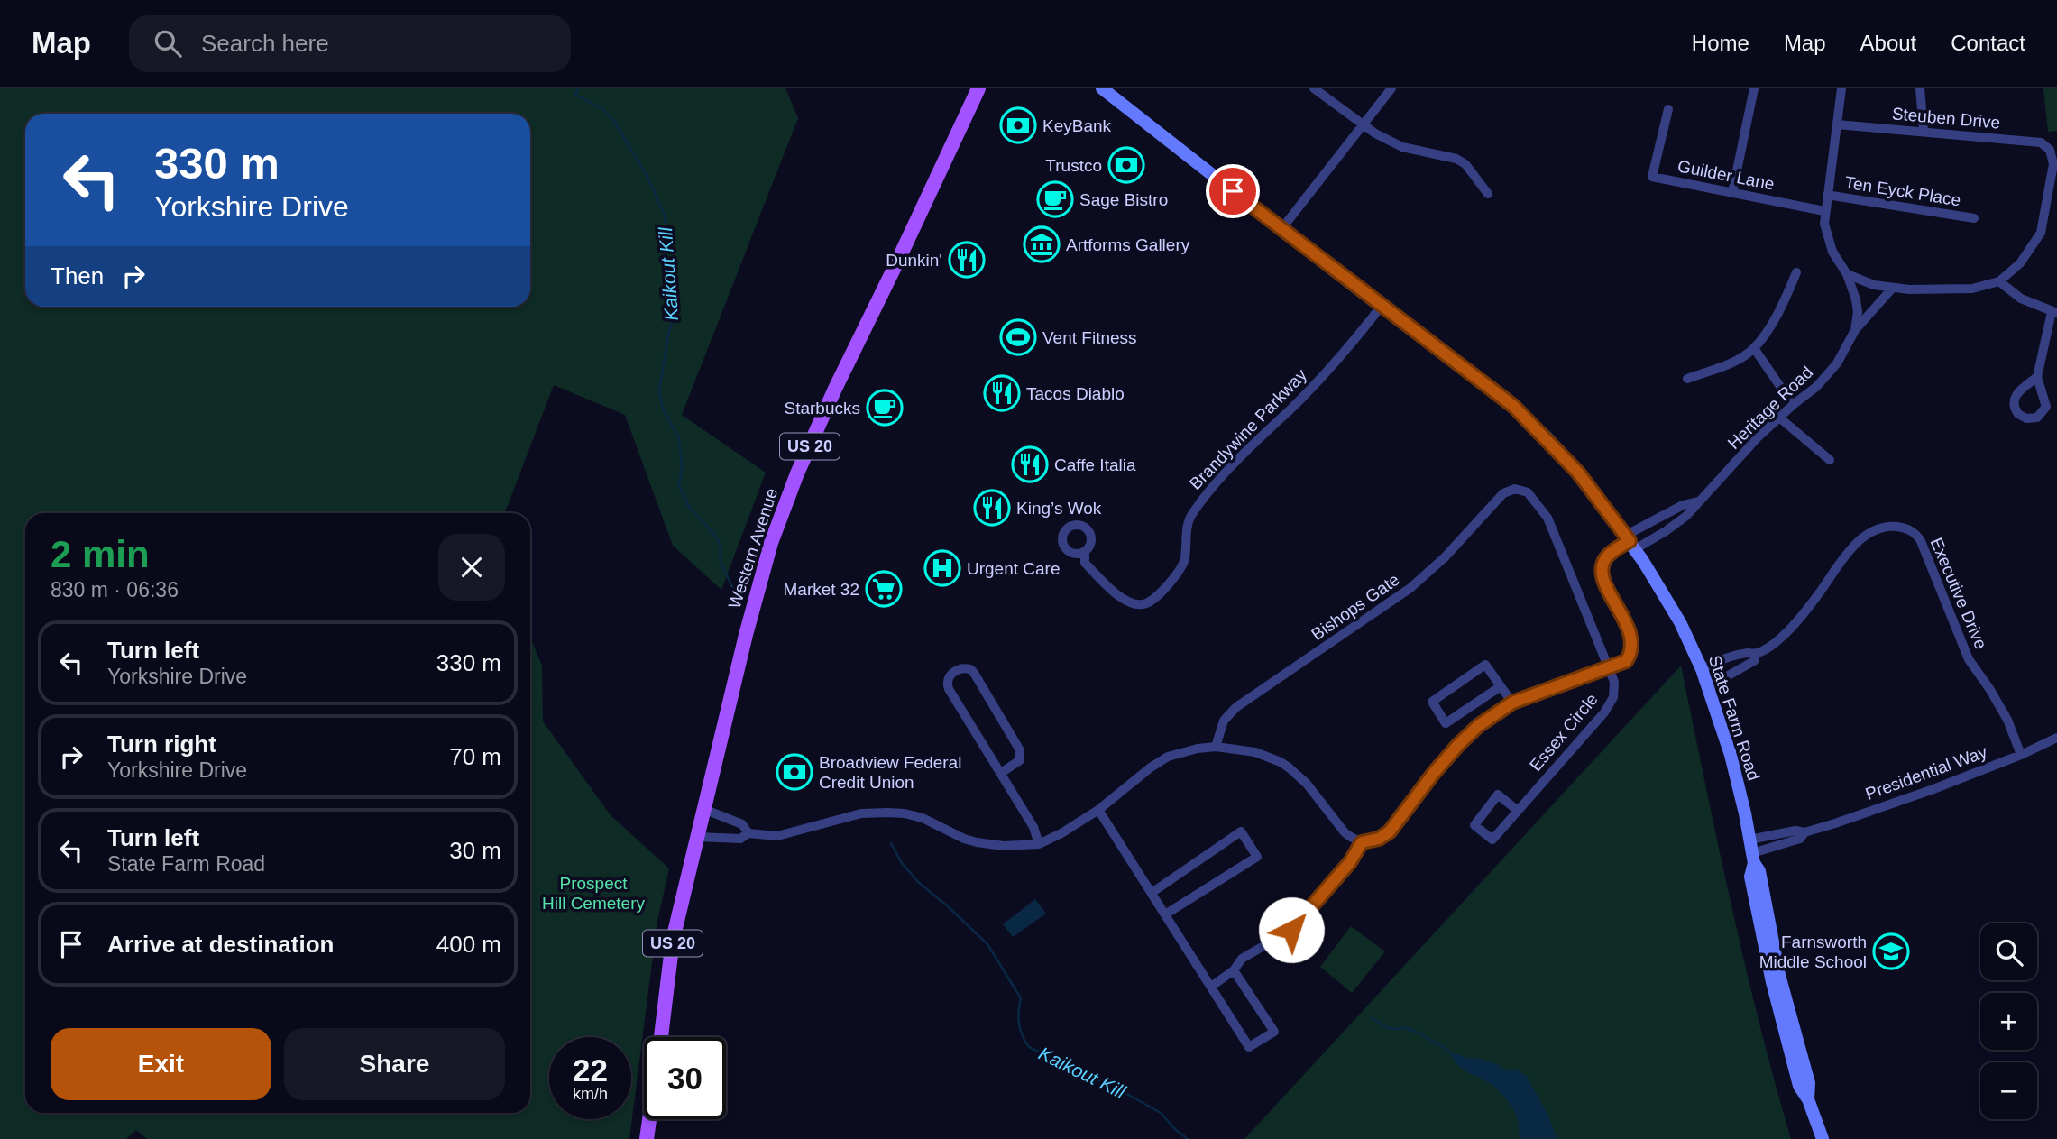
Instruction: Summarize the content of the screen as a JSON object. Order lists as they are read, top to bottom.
{
  "streets": {
    "main road": ["US 20", "Western Avenue", "State Farm Road"],
    "street": [
      "Steuben Drive",
      "Guilder Lane",
      "Ten Eyck Place",
      "Heritage Road",
      "Brandywine Parkway",
      "Executive Drive",
      "Bishops Gate",
      "Essex Circle",
      "Presidential Way"
    ]
  },
  "crossings": [
    ["Steuben Drive", "Guilder Lane"],
    ["Steuben Drive", "Ten Eyck Place"],
    ["Steuben Drive", "Heritage Road"],
    ["Guilder Lane", "Ten Eyck Place"],
    ["Guilder Lane", "Heritage Road"],
    ["Ten Eyck Place", "Heritage Road"],
    ["Heritage Road", "State Farm Road"],
    ["Brandywine Parkway", "State Farm Road"],
    ["Executive Drive", "State Farm Road"],
    ["Executive Drive", "Presidential Way"],
    ["Bishops Gate", "Essex Circle"],
    ["State Farm Road", "Presidential Way"]
  ],
  "water": ["Kaikout Kill"],
  "parks": ["Prospect Hill Cemetery"],
  "places": {
    "bank": ["KeyBank", "Trustco", "Broadview Federal Credit Union"],
    "cafe": ["Sage Bistro", "Starbucks"],
    "museum": ["Artforms Gallery"],
    "restaurant": [
      "Dunkin'",
      "Tacos Diablo",
      "Caffe Italia",
      "King’s Wok"
    ],
    "sports": ["Vent Fitness"],
    "hospital": ["Urgent Care"],
    "supermarket": ["Market 32"],
    "school or university": ["Farnsworth Middle School"]
  },
  "page": {
    "header": "Map",
    "search": "Search here",
    "nav": [
      "Home",
      "Map",
      "About",
      "Contact"
    ],
    "turn": ["330 m", "Yorkshire Drive"],
    "then": "Then",
    "heading": ["2 min", "830 m · 06:36"],
    "list": [
      {
        "name": "Turn left",
        "note": "Yorkshire Drive",
        "value": "330 m"
      },
      {
        "name": "Turn right",
        "note": "Yorkshire Drive",
        "value": "70 m"
      },
      {
        "name": "Turn left",
        "note": "State Farm Road",
        "value": "30 m"
      },
      {
        "name": "Arrive at destination",
        "value": "400 m"
      }
    ],
    "map_buttons": ["+", "−"],
    "buttons": ["Exit", "Share"],
    "speed": "22 km/h",
    "limit": "30"
  }
}
